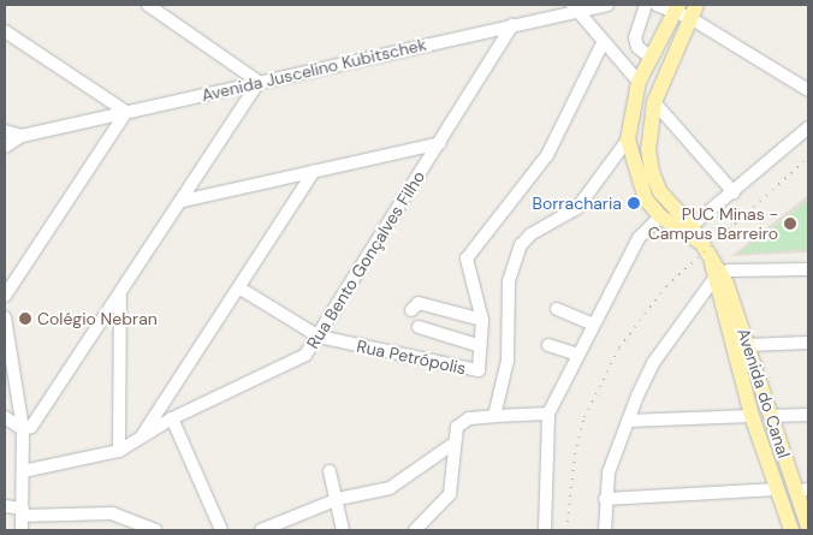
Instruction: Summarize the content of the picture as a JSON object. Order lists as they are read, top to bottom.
{
  "streets": {
    "main road": ["Avenida do Canal"],
    "street": ["Avenida Juscelino Kubitschek", "Rua Bento Gonçalves Filho", "Rua Petrópolis"]
  },
  "crossings": [
    ["Avenida Juscelino Kubitschek", "Rua Bento Gonçalves Filho"],
    ["Rua Bento Gonçalves Filho", "Rua Petrópolis"]
  ],
  "places": ["Borracharia", "PUC Minas - Campus Barreiro", "Colégio Nebran"]
}
